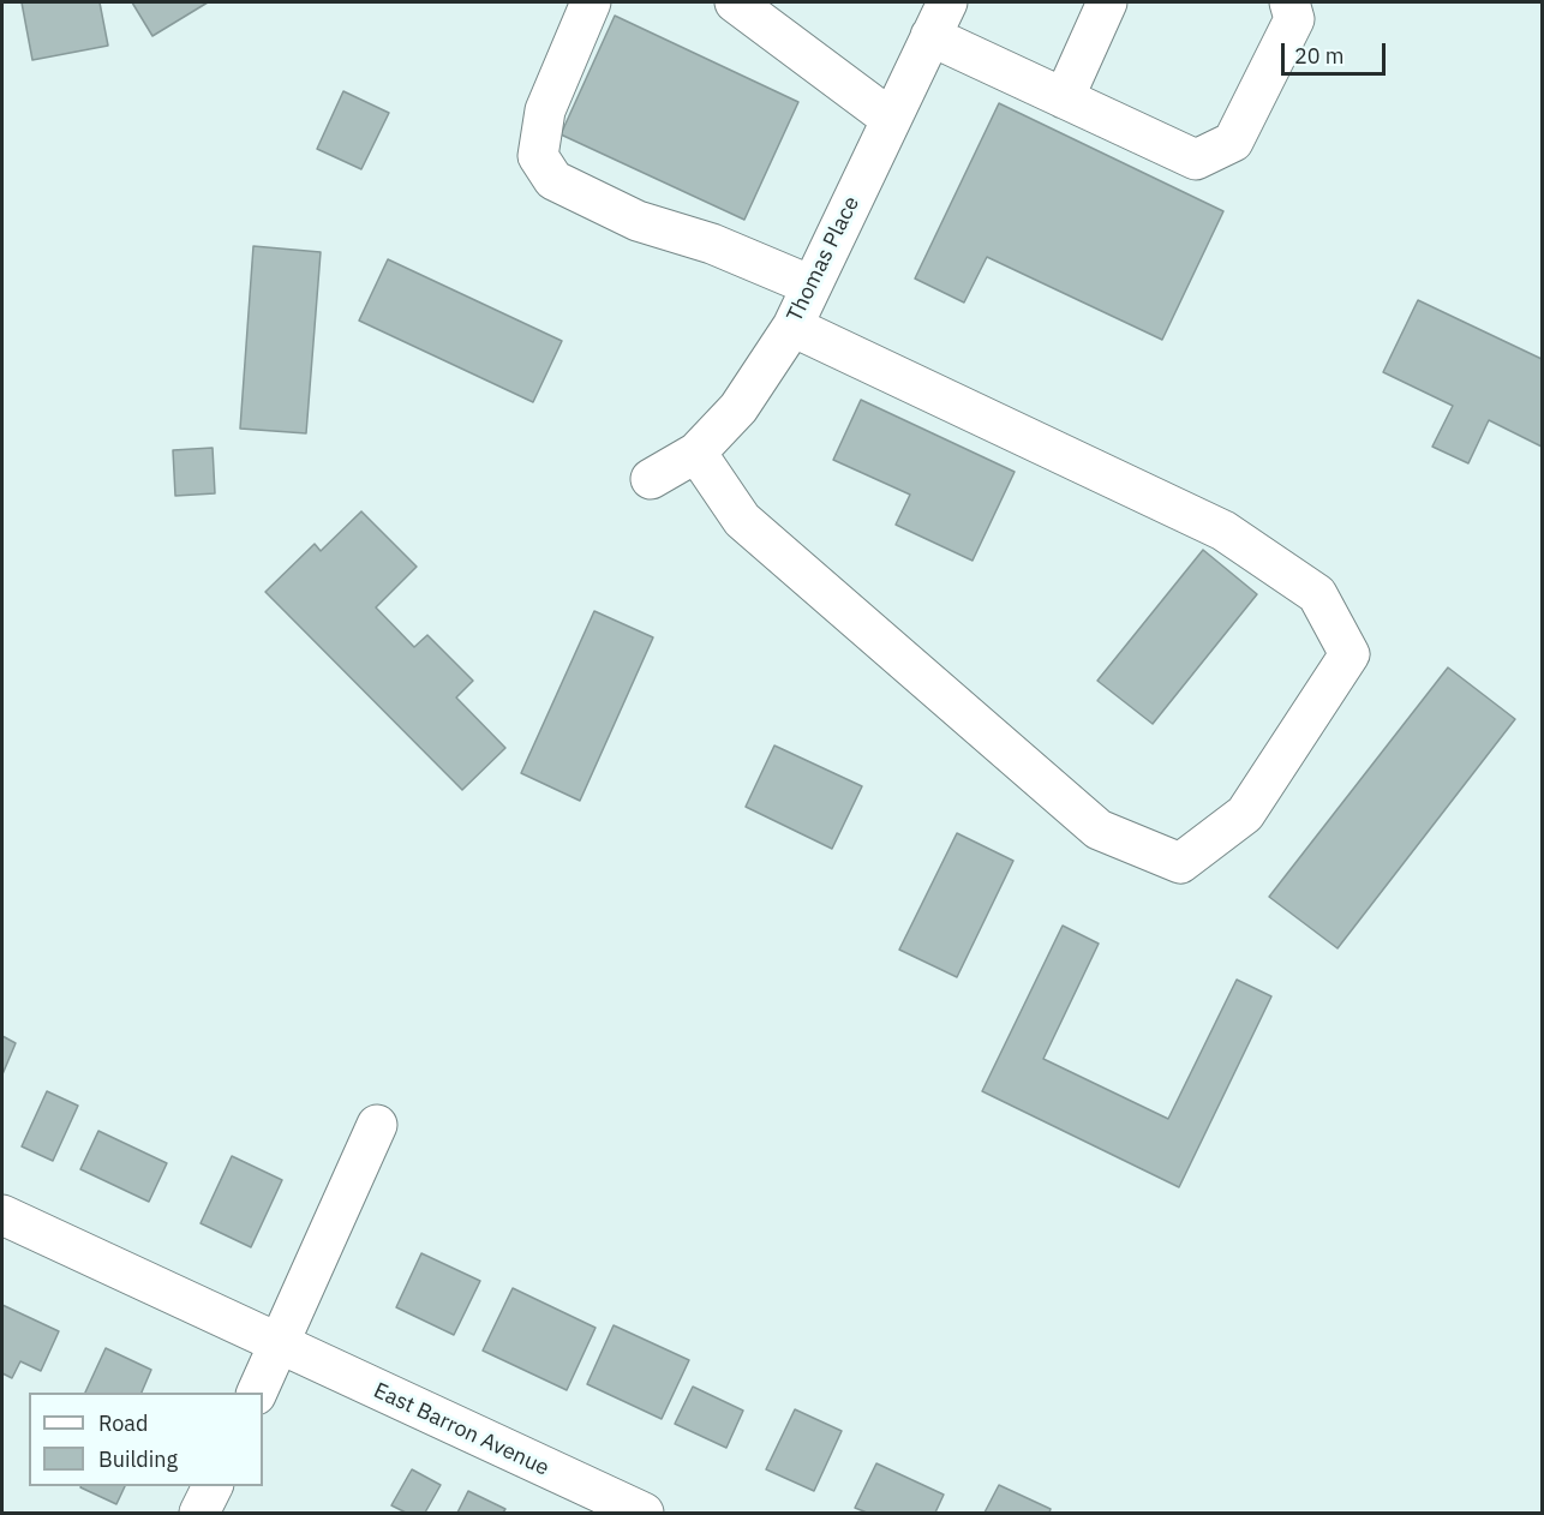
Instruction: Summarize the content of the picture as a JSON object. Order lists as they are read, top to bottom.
{
  "streets": {
    "street": ["Thomas Place", "East Barron Avenue"]
  },
  "legend": ["Road", "Building"],
  "scale_bar": "20 m"
}
